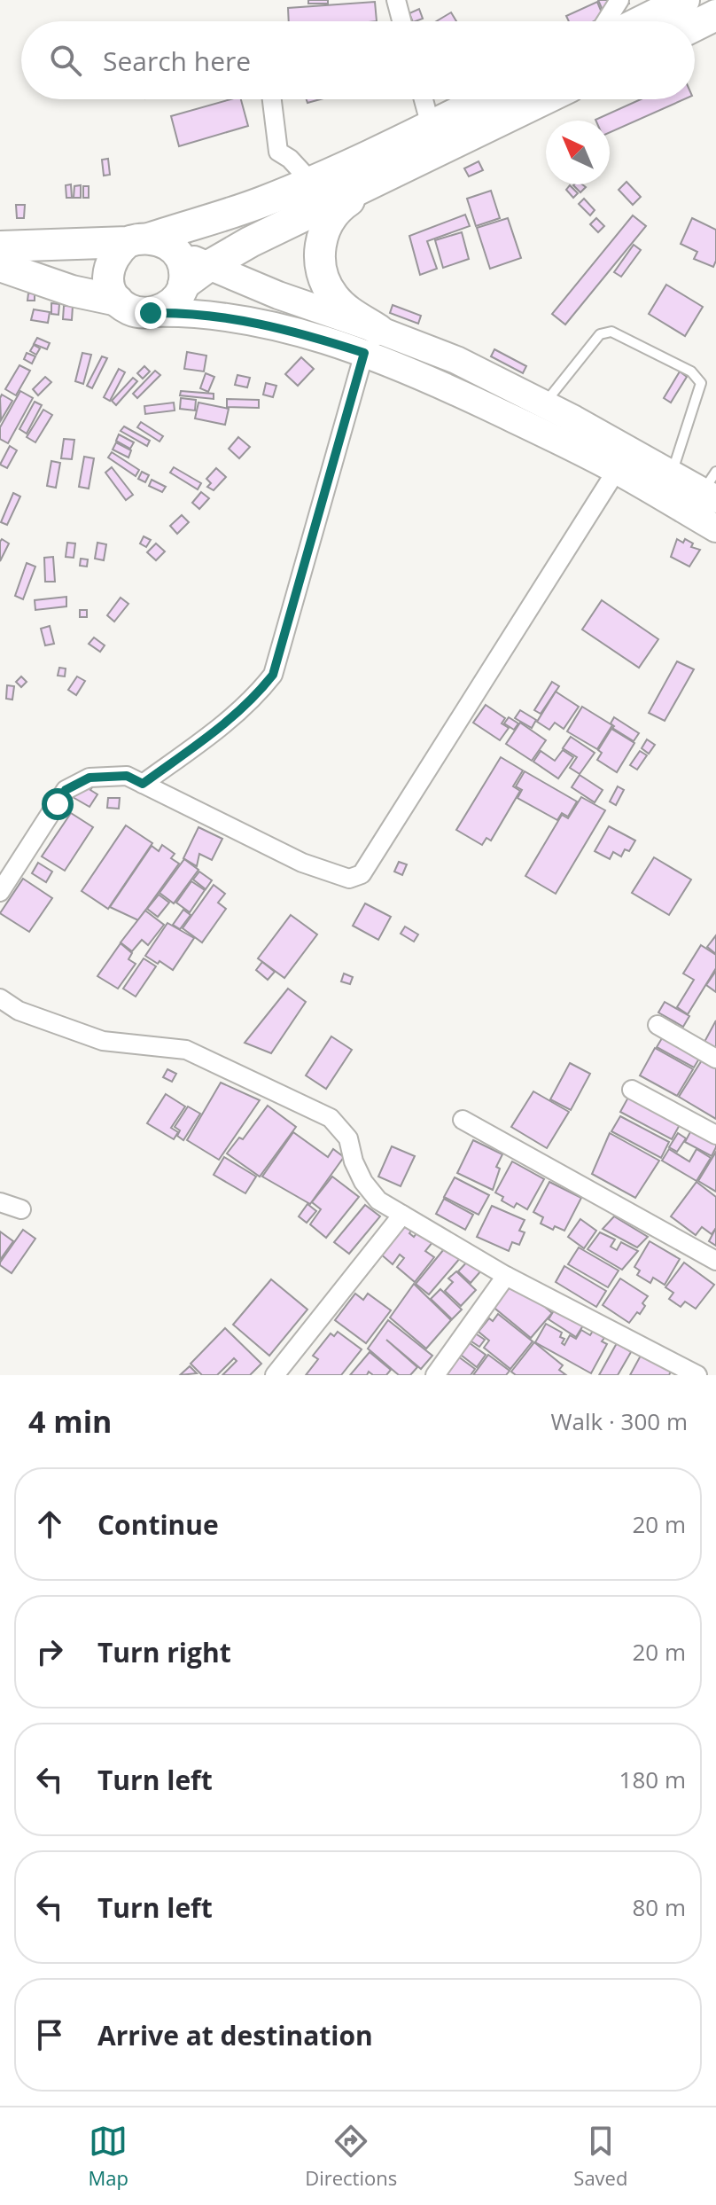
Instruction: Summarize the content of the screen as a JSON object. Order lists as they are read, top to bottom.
{
  "north": "top left",
  "page": {
    "search": "Search here",
    "heading": ["4 min", "Walk · 300 m"],
    "list": [
      ["Continue", "20 m"],
      ["Turn right", "20 m"],
      ["Turn left", "180 m"],
      ["Turn left", "80 m"],
      "Arrive at destination"
    ],
    "nav": ["Map", "Directions", "Saved"]
  }
}
